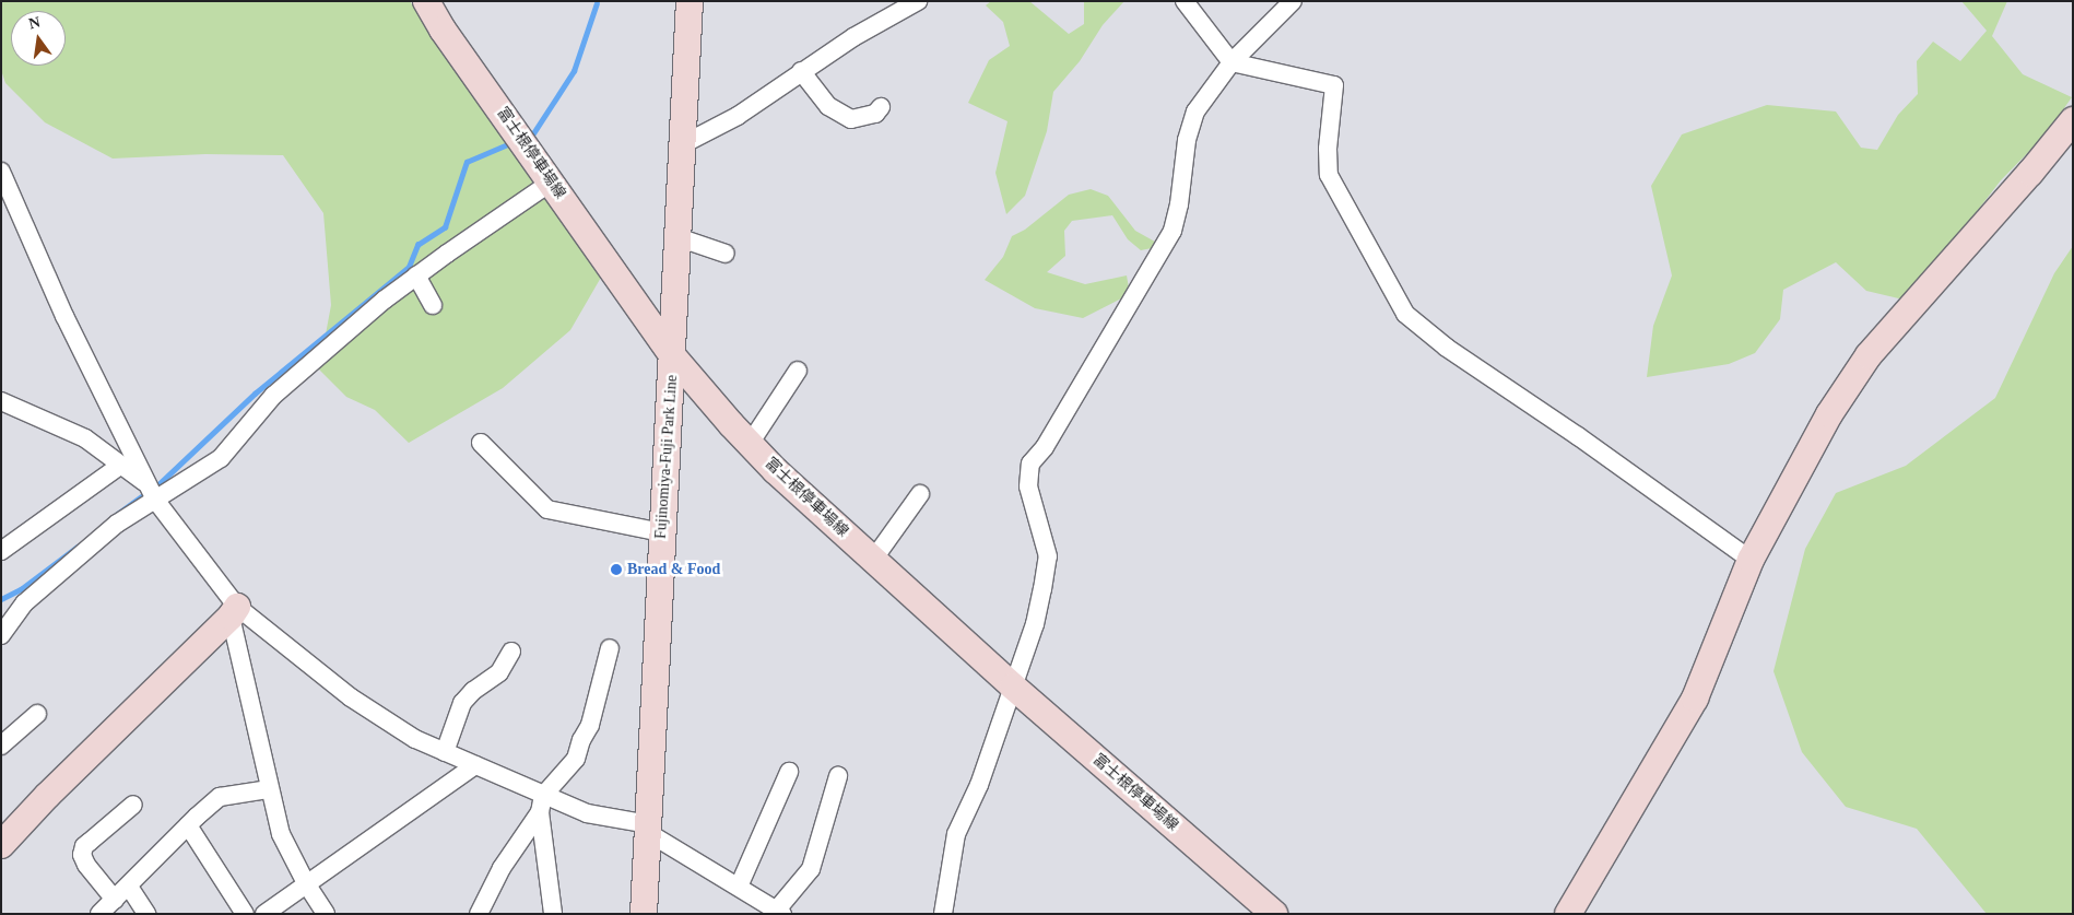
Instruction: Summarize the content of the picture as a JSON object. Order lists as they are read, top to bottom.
{
  "streets": {
    "main road": ["富士根停車場線", "Fujinomiya-Fuji Park Line"]
  },
  "crossings": [
    ["富士根停車場線", "Fujinomiya-Fuji Park Line"]
  ],
  "places": ["Bread & Food"],
  "north": "top"
}
